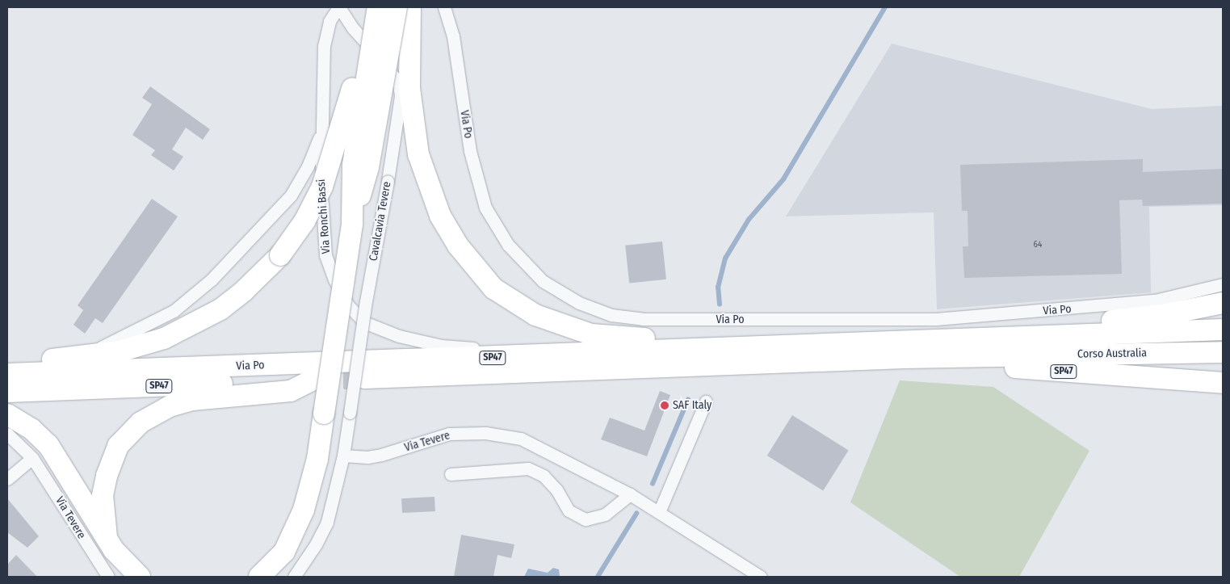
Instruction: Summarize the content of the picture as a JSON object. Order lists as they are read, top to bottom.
{
  "streets": {
    "highway": ["Via Po", "Corso Australia", "SP47"],
    "street": ["Via Ronchi Bassi", "Cavalcavia Tevere", "Via Tevere"]
  },
  "crossings": [
    ["Via Po", "Via Ronchi Bassi"],
    ["Via Po", "Corso Australia"],
    ["Via Po", "SP47"],
    ["Via Ronchi Bassi", "Cavalcavia Tevere"],
    ["Cavalcavia Tevere", "Via Tevere"],
    ["Corso Australia", "SP47"]
  ],
  "places": ["SAF Italy"],
  "house_numbers": ["64"]
}
